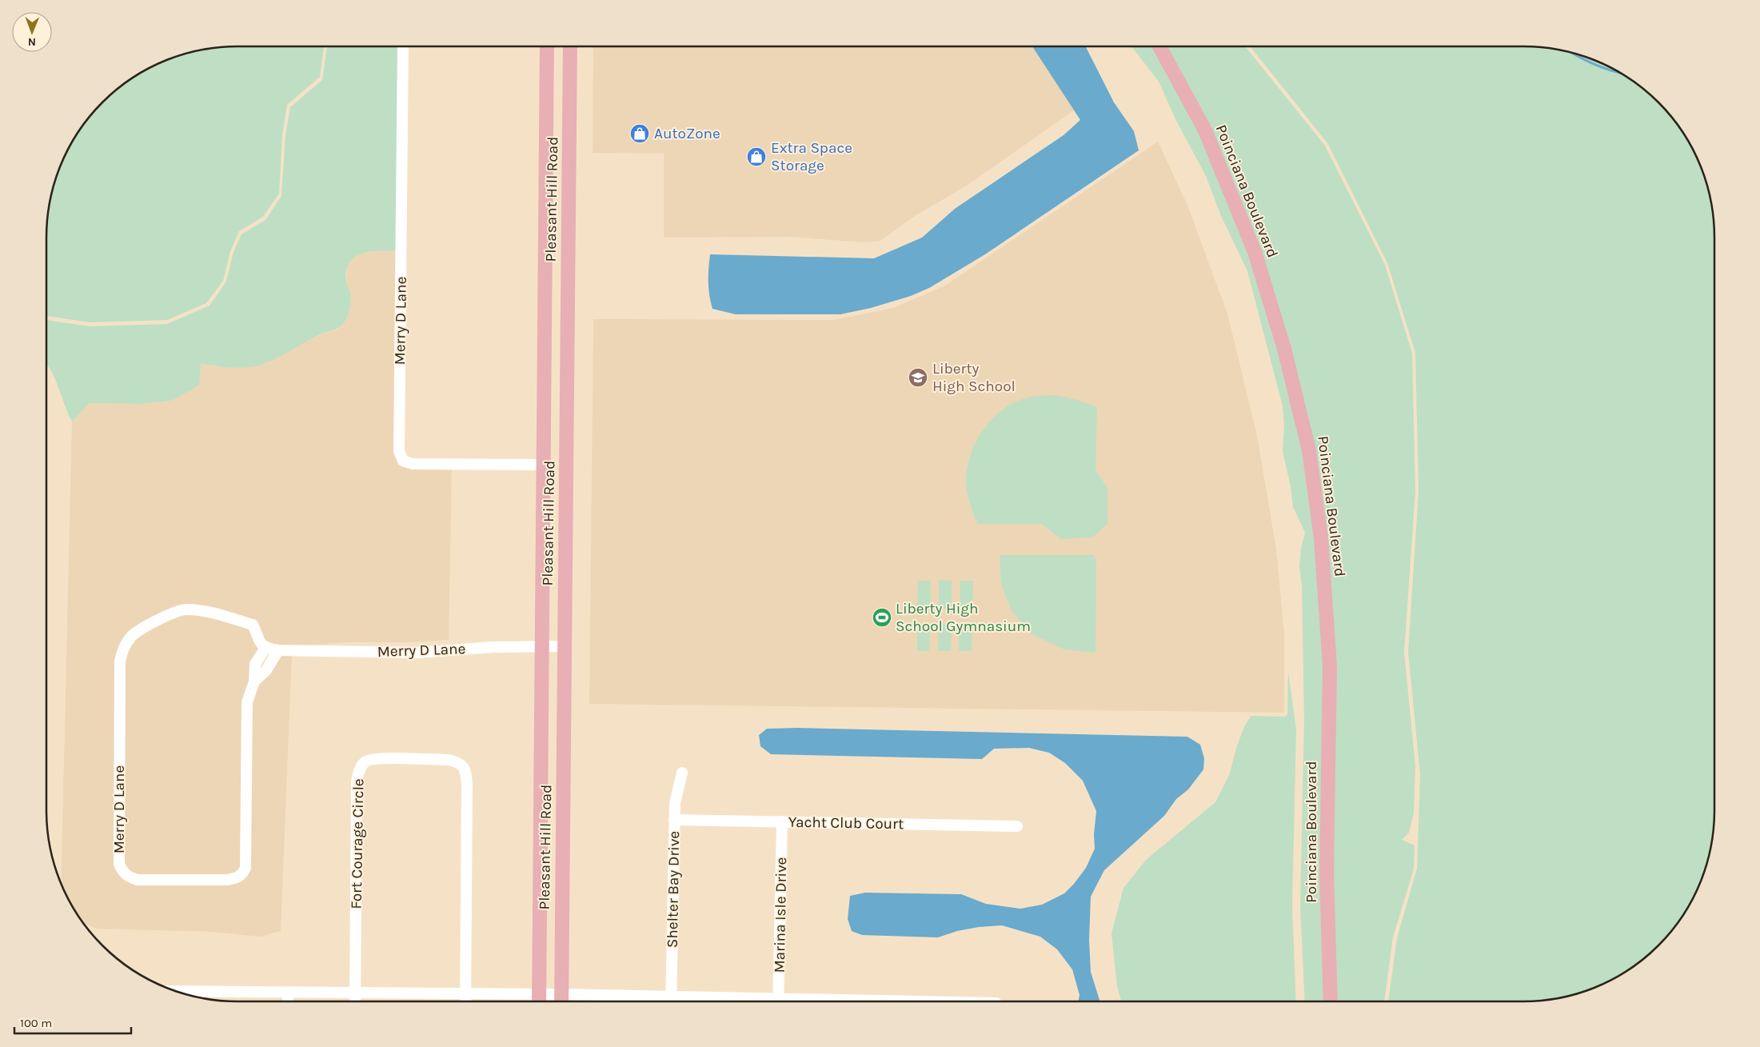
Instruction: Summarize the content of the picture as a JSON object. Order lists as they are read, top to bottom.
{
  "streets": {
    "main road": ["Poinciana Boulevard", "Pleasant Hill Road"],
    "street": [
      "Merry D Lane",
      "Yacht Club Court",
      "Fort Courage Circle",
      "Shelter Bay Drive",
      "Marina Isle Drive"
    ]
  },
  "crossings": [
    ["Pleasant Hill Road", "Merry D Lane"],
    ["Yacht Club Court", "Shelter Bay Drive"],
    ["Yacht Club Court", "Marina Isle Drive"]
  ],
  "places": {
    "shop": ["AutoZone", "Extra Space Storage"],
    "school or university": ["Liberty High School"],
    "sports": ["Liberty High School Gymnasium"]
  },
  "scale_bar": "100 m",
  "north": "bottom"
}
